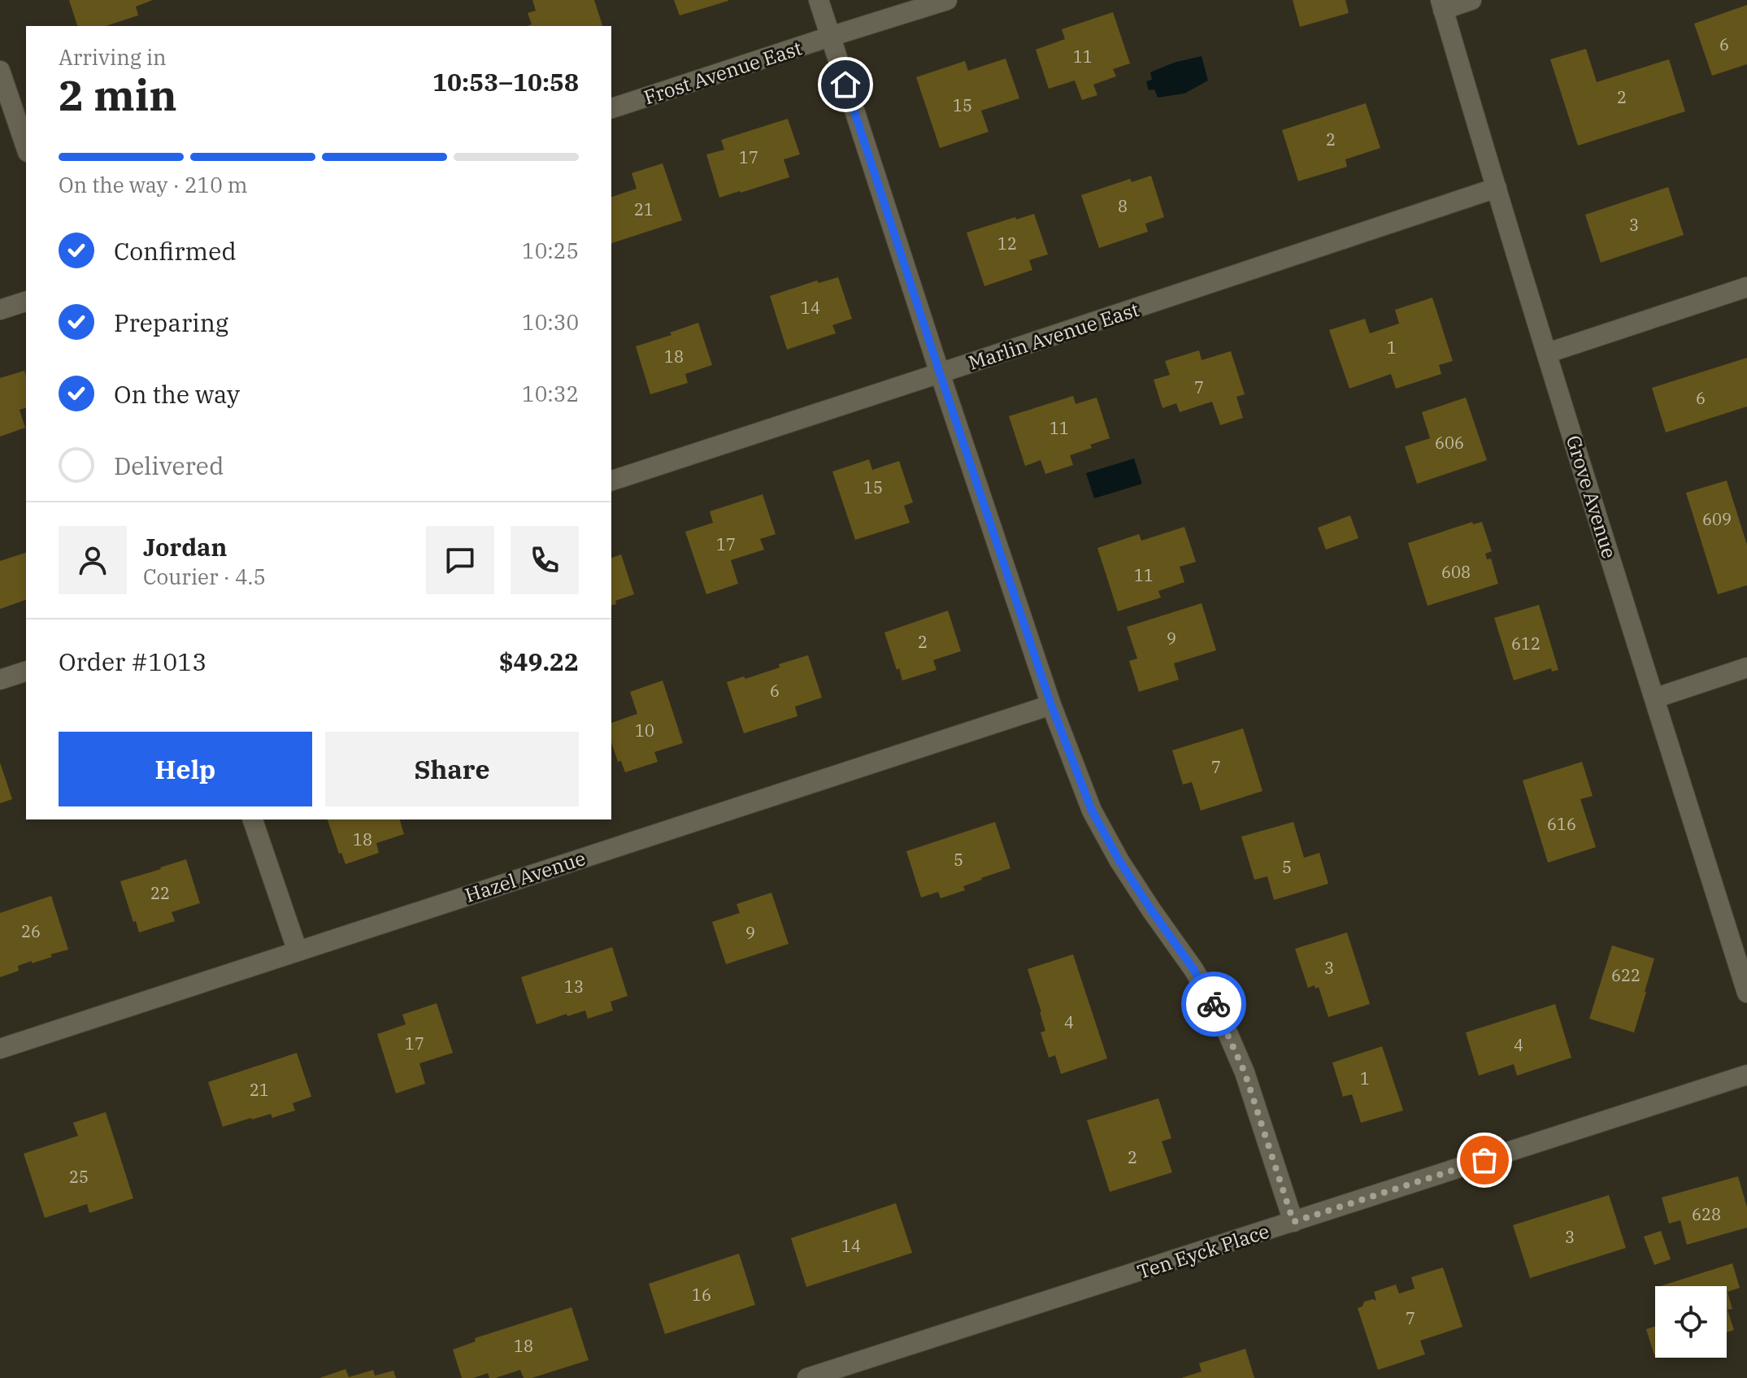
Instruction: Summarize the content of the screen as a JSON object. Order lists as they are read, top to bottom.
{
  "streets": {
    "street": [
      "Frost Avenue East",
      "Marlin Avenue East",
      "Grove Avenue",
      "Hazel Avenue",
      "Ten Eyck Place"
    ]
  },
  "crossings": [
    ["Marlin Avenue East", "Grove Avenue"]
  ],
  "house_numbers": [
    "6",
    "11",
    "2",
    "15",
    "2",
    "17",
    "8",
    "21",
    "3",
    "12",
    "14",
    "1",
    "18",
    "7",
    "6",
    "11",
    "606",
    "15",
    "609",
    "17",
    "608",
    "11",
    "9",
    "2",
    "612",
    "6",
    "10",
    "7",
    "616",
    "18",
    "5",
    "5",
    "22",
    "26",
    "9",
    "3",
    "622",
    "13",
    "4",
    "17",
    "4",
    "1",
    "21",
    "2",
    "25",
    "628",
    "3",
    "14",
    "16",
    "7",
    "18"
  ],
  "page": {
    "heading": ["2 min", "Arriving in", "10:53–10:58"],
    "panel": [
      "Jordan",
      "Courier · 4.5",
      "Order #1013",
      "$49.22"
    ],
    "bar": "On the way · 210 m",
    "list": [
      ["Confirmed", "10:25"],
      ["Preparing", "10:30"],
      ["On the way", "10:32"],
      "Delivered"
    ],
    "buttons": ["Help", "Share"]
  }
}
